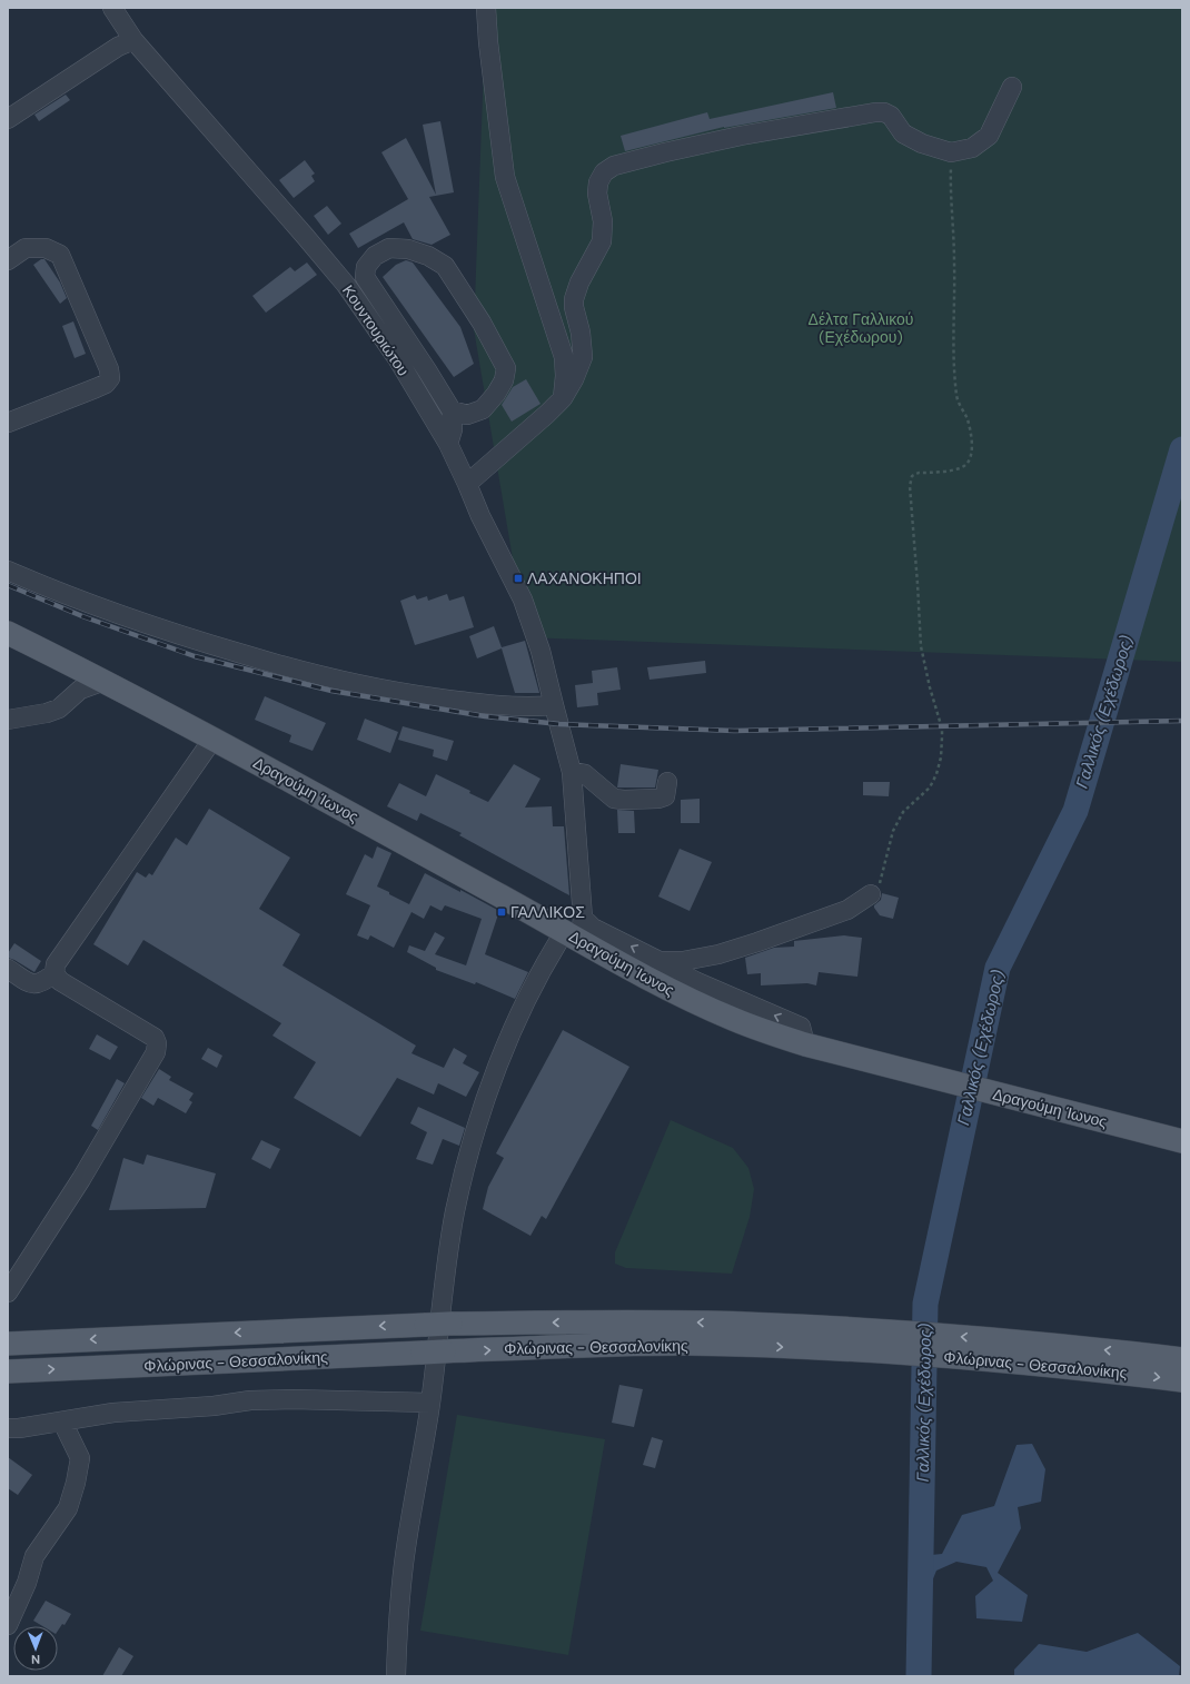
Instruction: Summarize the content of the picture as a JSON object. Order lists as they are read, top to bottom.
{
  "streets": {
    "main road": ["Δραγούμη Ίωνος", "Φλώρινας - Θεσσαλονίκης"],
    "street": ["Κουντουριώτου"]
  },
  "crossings": [
    ["Κουντουριώτου", "Δραγούμη Ίωνος"]
  ],
  "water": ["Γαλλικός (Εχέδωρος)"],
  "parks": ["Δέλτα Γαλλικού (Εχέδωρου)"],
  "places": {
    "transit": ["ΛΑΧΑΝΟΚΗΠΟΙ", "ΓΑΛΛΙΚΟΣ"]
  },
  "north": "bottom"
}
